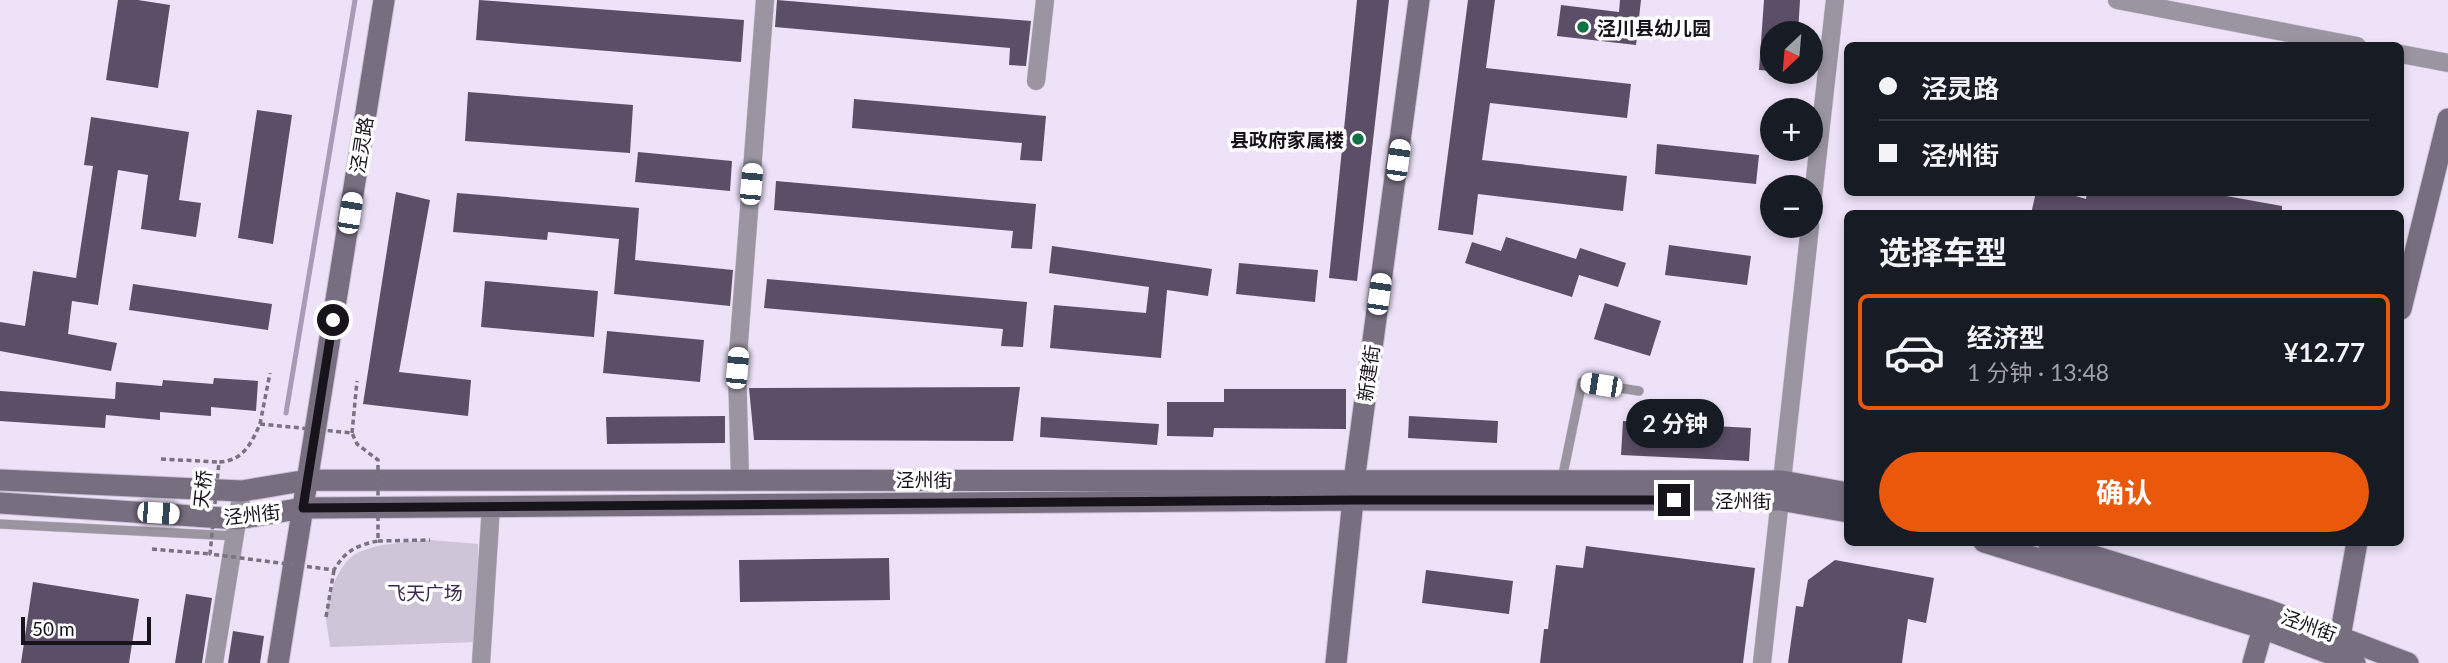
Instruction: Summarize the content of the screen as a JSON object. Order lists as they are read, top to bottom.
{
  "streets": {
    "main road": ["泾灵路", "新建街", "泾州街"],
    "path": ["天桥"]
  },
  "crossings": [
    ["泾灵路", "泾州街"],
    ["新建街", "泾州街"]
  ],
  "parks": ["飞天广场"],
  "places": ["泾川县幼儿园", "县政府家属楼"],
  "scale_bar": "50 m",
  "north": "bottom left",
  "page": {
    "map_buttons": ["+", "−"],
    "banner": ["泾灵路", "泾州街"],
    "heading": "选择车型",
    "list": [
      {
        "name": "经济型",
        "note": "1 分钟 · 13:48",
        "value": "¥12.77"
      }
    ],
    "bubble": "2 分钟",
    "buttons": "确认",
    "scale": "50 m"
  }
}
